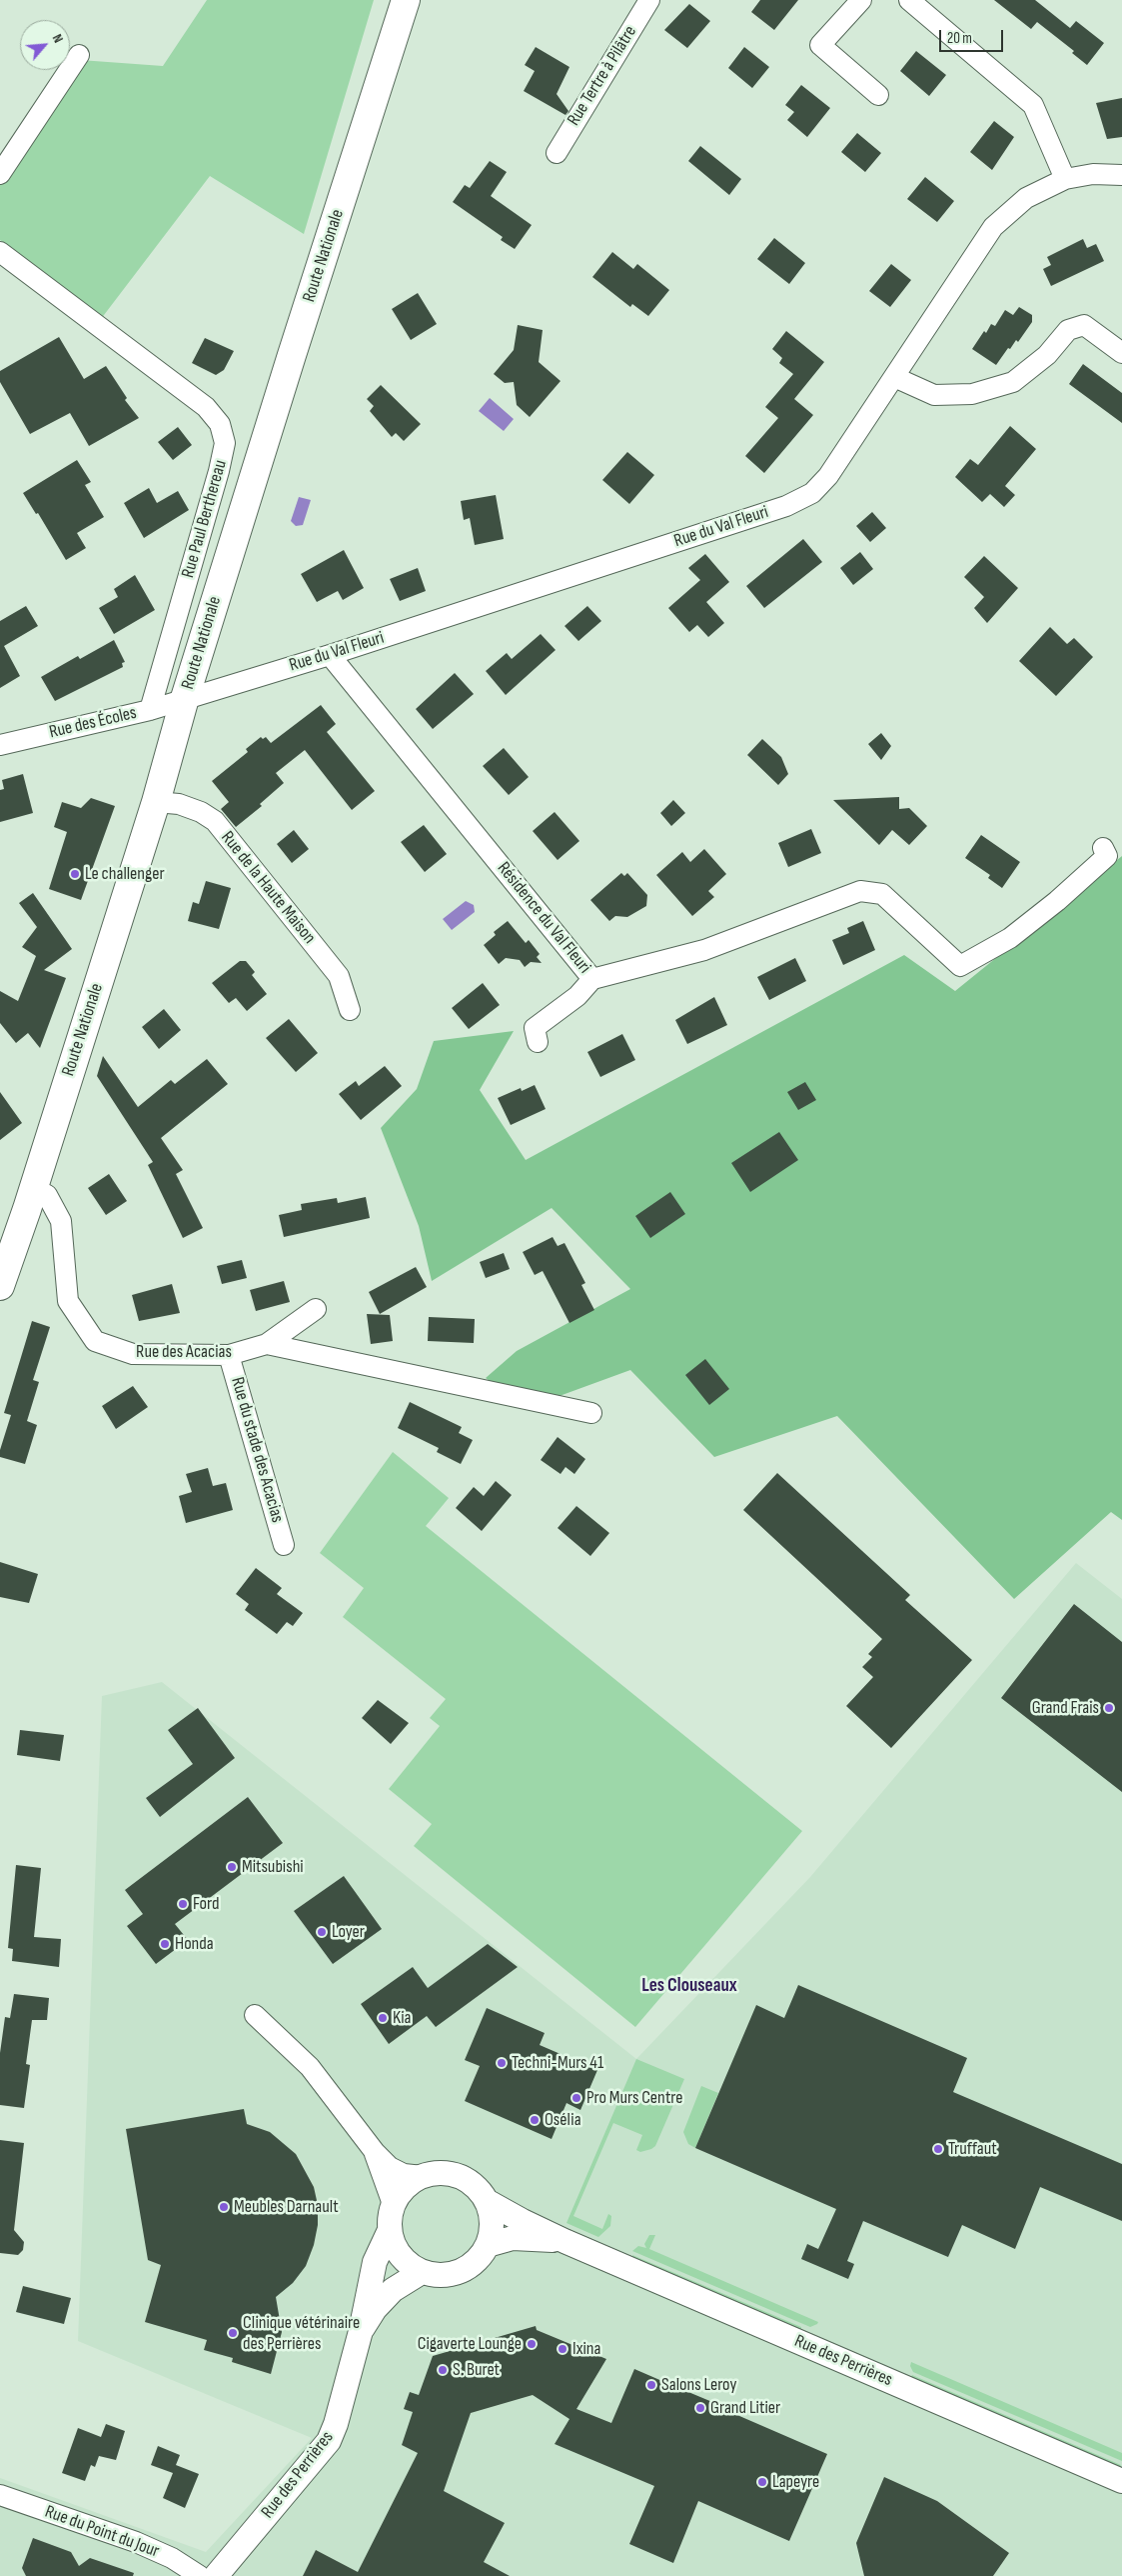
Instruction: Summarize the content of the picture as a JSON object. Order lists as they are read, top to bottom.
{
  "streets": {
    "main road": ["Route Nationale"],
    "street": [
      "Rue Tertre à Pilâtre",
      "Rue Paul Berthereau",
      "Rue du Val Fleuri",
      "Rue des Écoles",
      "Rue de la Haute Maison",
      "Résidence du Val Fleuri",
      "Rue des Acacias",
      "Rue du stade des Acacias",
      "Rue des Perrières",
      "Rue du Point du Jour"
    ]
  },
  "crossings": [
    ["Route Nationale", "Rue du Val Fleuri"],
    ["Route Nationale", "Rue des Écoles"],
    ["Route Nationale", "Rue de la Haute Maison"],
    ["Route Nationale", "Rue des Acacias"],
    ["Rue Paul Berthereau", "Rue des Écoles"],
    ["Rue du Val Fleuri", "Rue des Écoles"],
    ["Rue du Val Fleuri", "Résidence du Val Fleuri"],
    ["Rue des Acacias", "Rue du stade des Acacias"]
  ],
  "districts": ["Les Clouseaux"],
  "places": [
    "Le challenger",
    "Grand Frais",
    "Mitsubishi",
    "Ford",
    "Loyer",
    "Honda",
    "Kia",
    "Techni-Murs 41",
    "Pro Murs Centre",
    "Osélia",
    "Truffaut",
    "Meubles Darnault",
    "Clinique vétérinaire des Perrières",
    "Cigaverte Lounge",
    "Ixina",
    "S. Buret",
    "Salons Leroy",
    "Grand Litier",
    "Lapeyre"
  ],
  "scale_bar": "20 m",
  "north": "top right"
}
